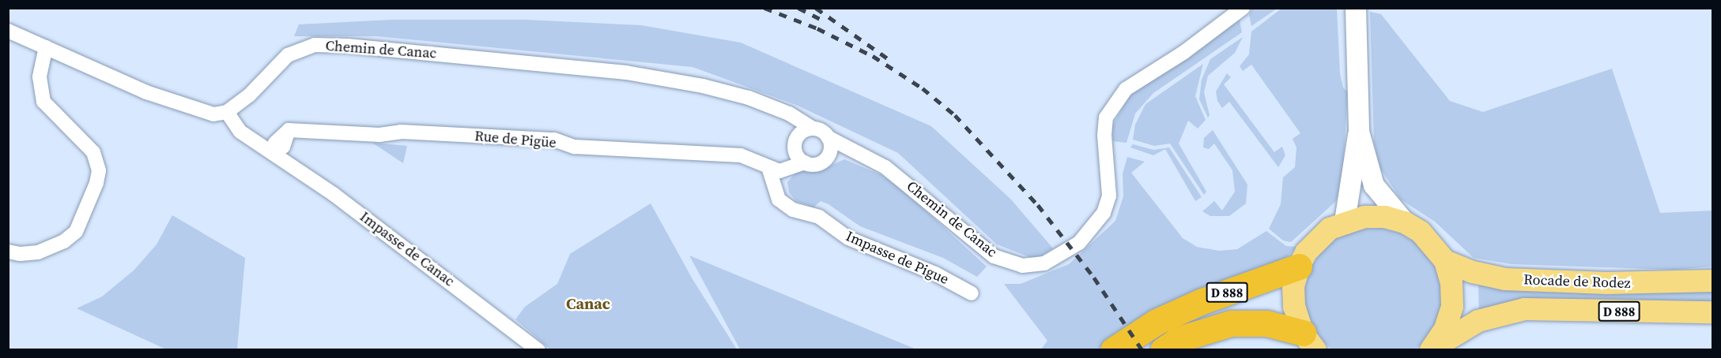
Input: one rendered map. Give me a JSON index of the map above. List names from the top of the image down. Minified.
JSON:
{"streets":{"highway":["D 888"],"main road":["Rocade de Rodez"],"street":["Chemin de Canac","Rue de Pigüe","Impasse de Canac","Impasse de Pigue"]},"crossings":[["Rue de Pigüe","Impasse de Canac"],["Rue de Pigüe","Impasse de Pigue"]],"districts":["Canac"]}
